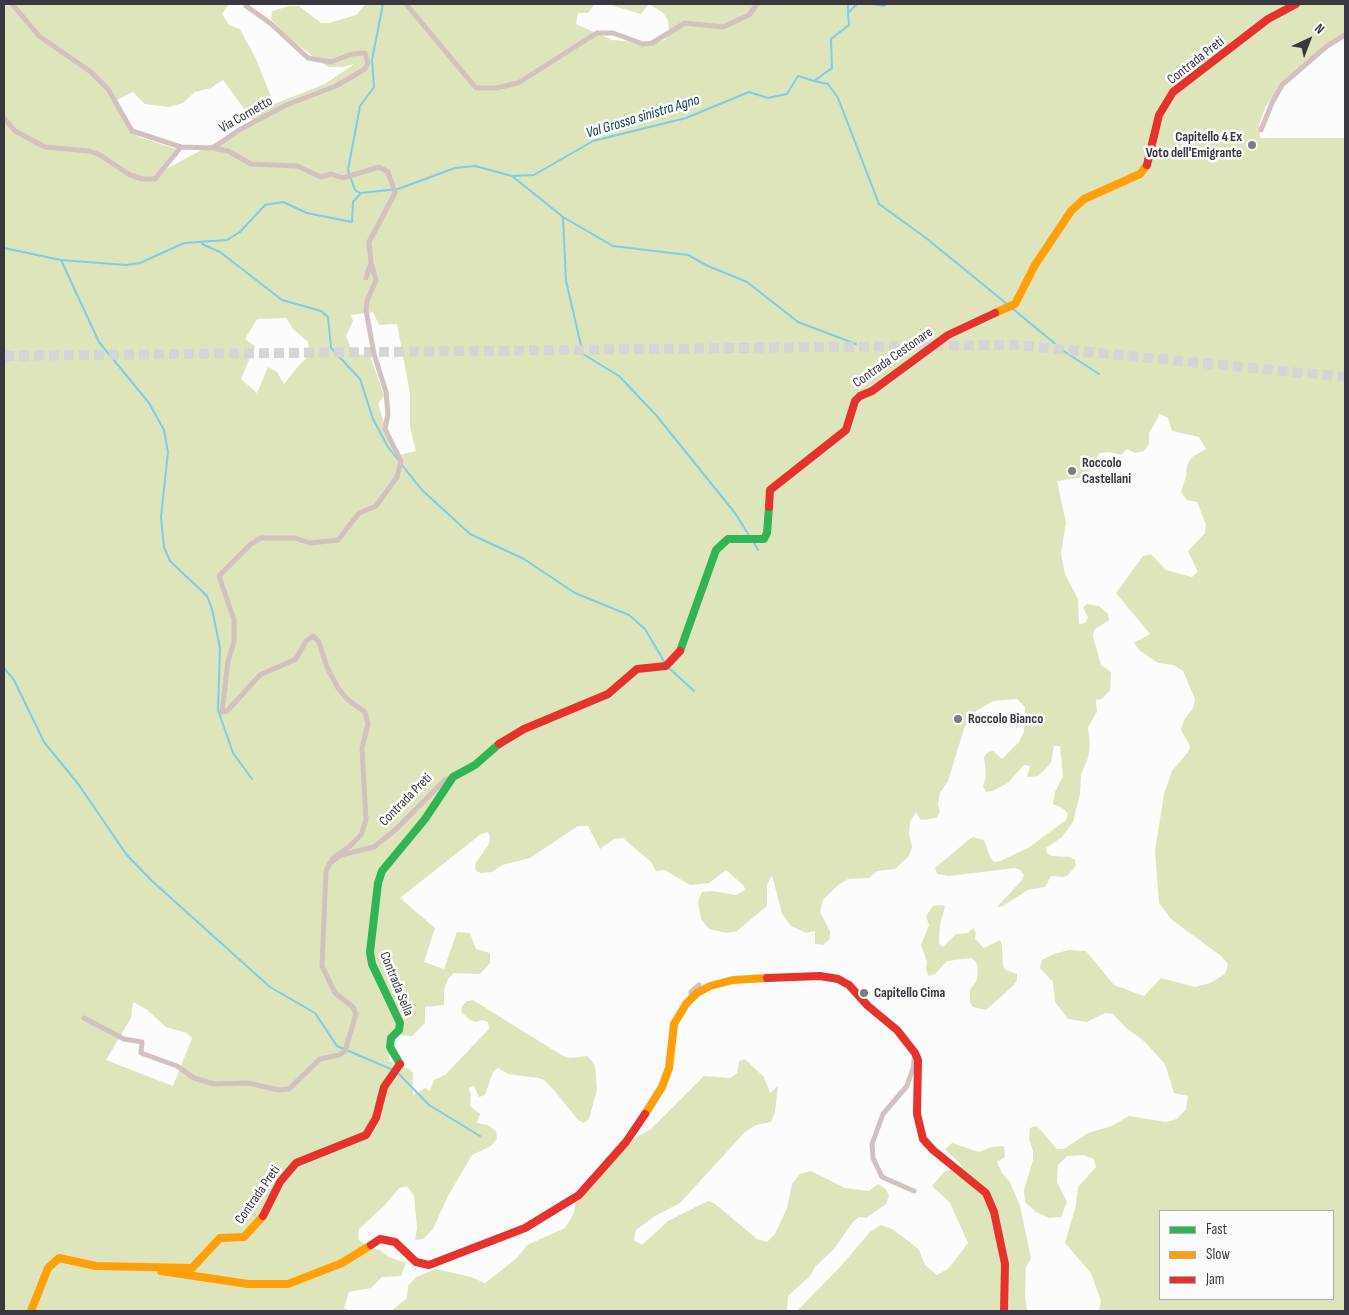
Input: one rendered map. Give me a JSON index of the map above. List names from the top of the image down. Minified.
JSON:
{"streets":{"street":["Contrada Preti","Via Cornetto","Contrada Cestonare","Contrada Sella"]},"crossings":[["Contrada Preti","Contrada Cestonare"],["Contrada Preti","Contrada Sella"]],"water":["Val Grossa sinistra Agno"],"places":["Capitello 4 Ex Voto dell'Emigrante","Roccolo Castellani","Roccolo Bianco","Capitello Cima"],"legend":["Fast","Slow","Jam"],"north":"top right"}
